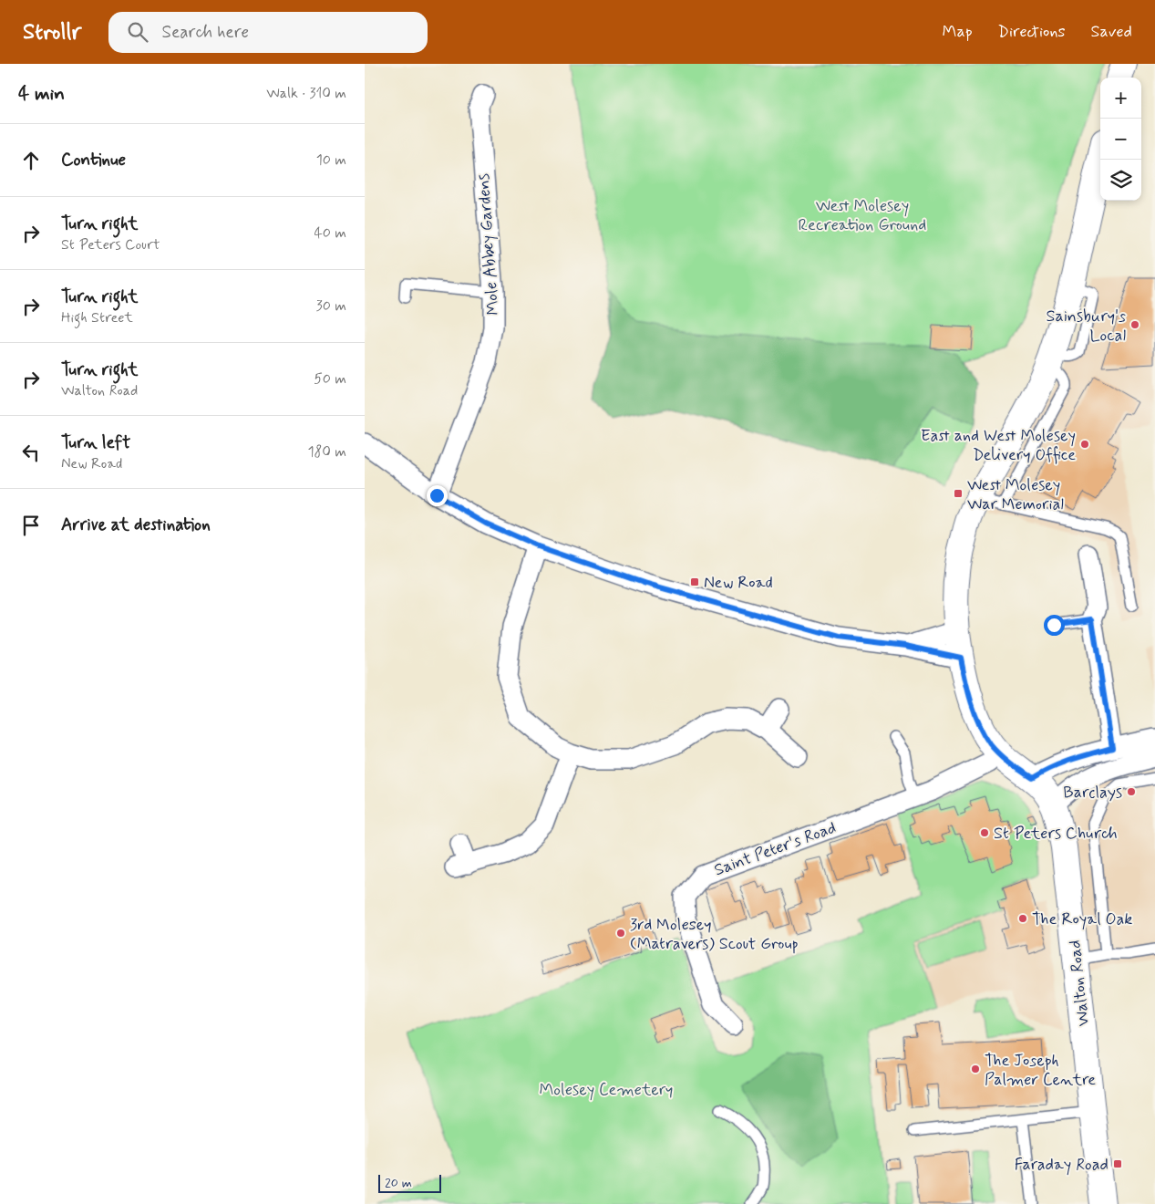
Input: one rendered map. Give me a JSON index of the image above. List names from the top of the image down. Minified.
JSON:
{"streets":{"main road":["Walton Road"],"street":["Mole Abbey Gardens","Saint Peter's Road"]},"crossings":[["Saint Peter's Road","Walton Road"]],"parks":["West Molesey Recreation Ground","Molesey Cemetery"],"places":{"other":["Sainsbury's Local","East and West Molesey Delivery Office","Barclays","St Peters Church","The Royal Oak","3rd Molesey (Matravers) Scout Group","The Joseph Palmer Centre"],"transit":["West Molesey War Memorial","New Road","Faraday Road"]},"scale_bar":"20 m","page":{"header":"Strollr","search":"Search here","nav":["Map","Directions","Saved"],"heading":["4 min","Walk · 310 m"],"map_buttons":["+","−"],"list":[["Continue","10 m"],["Turn right","St Peters Court","40 m"],["Turn right","High Street","30 m"],["Turn right","Walton Road","50 m"],["Turn left","New Road","180 m"],"Arrive at destination"],"scale":"20 m"}}
